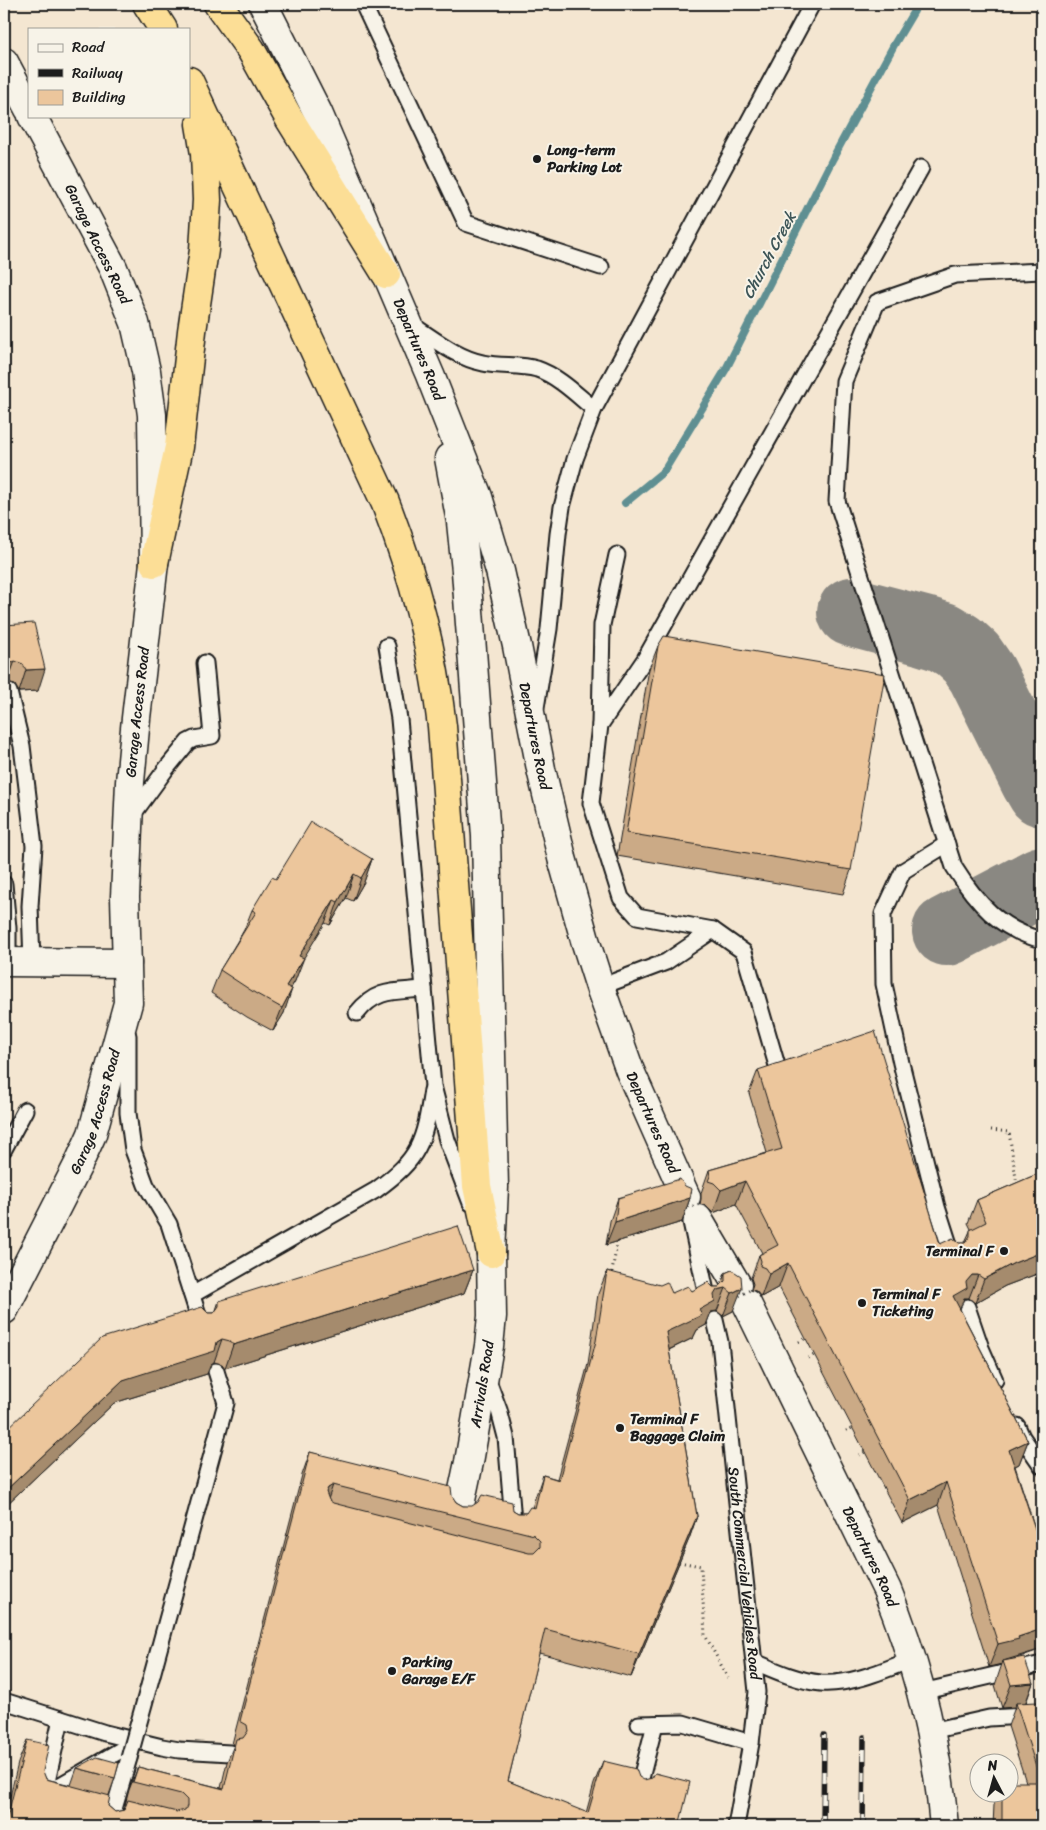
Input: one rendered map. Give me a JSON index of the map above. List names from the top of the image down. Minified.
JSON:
{"streets":{"street":["Garage Access Road","Departures Road","Arrivals Road"],"lane":["South Commercial Vehicles Road"]},"crossings":[["Departures Road","Arrivals Road"]],"water":["Church Creek"],"places":["Long-term Parking Lot","Terminal F","Terminal F Ticketing","Terminal F Baggage Claim","Parking Garage E/F"],"legend":["Road","Railway","Building"],"north":"top"}
